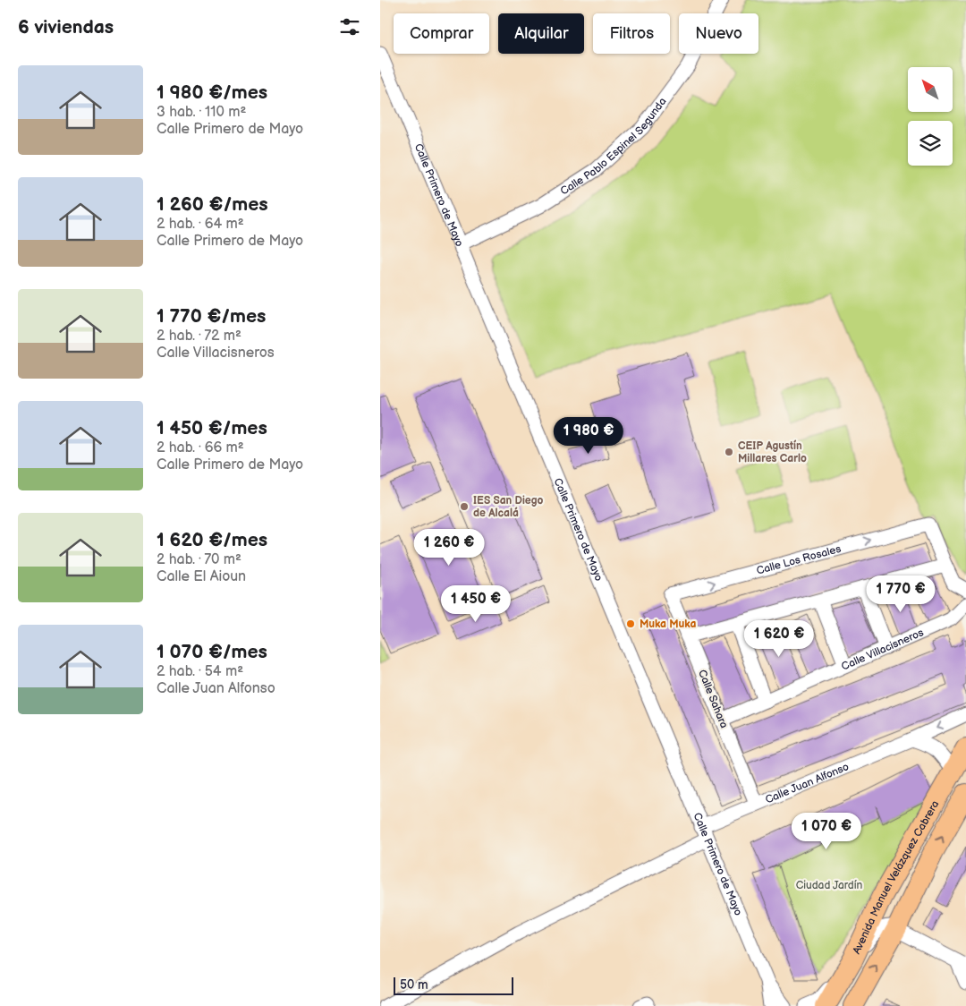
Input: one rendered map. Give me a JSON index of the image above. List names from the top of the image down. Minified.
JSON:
{"streets":{"main road":["Avenida Manuel Velázquez Cabrera"],"street":["Calle Pablo Espinel Segunda","Calle Primero de Mayo","Calle Los Rosales","Calle Villacisneros","Calle Sahara","Calle Juan Alfonso"]},"crossings":[["Calle Pablo Espinel Segunda","Calle Primero de Mayo"],["Calle Primero de Mayo","Calle Juan Alfonso"],["Calle Los Rosales","Calle Sahara"],["Calle Villacisneros","Calle Sahara"],["Calle Sahara","Calle Juan Alfonso"]],"parks":["Ciudad Jardín"],"places":["CEIP Agustín Millares Carlo","IES San Diego de Alcalá","Muka Muka"],"scale_bar":"50 m","north":"top left","page":{"heading":"6 viviendas","chip":["Comprar","Alquilar","Filtros","Nuevo"],"list":[{"name":"1 980 €/mes","note":"3 hab. · 110 m² · Calle Primero de Mayo"},{"name":"1 260 €/mes","note":"2 hab. · 64 m² · Calle Primero de Mayo"},{"name":"1 770 €/mes","note":"2 hab. · 72 m² · Calle Villacisneros"},{"name":"1 450 €/mes","note":"2 hab. · 66 m² · Calle Primero de Mayo"},{"name":"1 620 €/mes","note":"2 hab. · 70 m² · Calle El Aioun"},{"name":"1 070 €/mes","note":"2 hab. · 54 m² · Calle Juan Alfonso"}],"price":["1 980 €","1 260 €","1 770 €","1 450 €","1 620 €","1 070 €"],"scale":"50 m"}}
